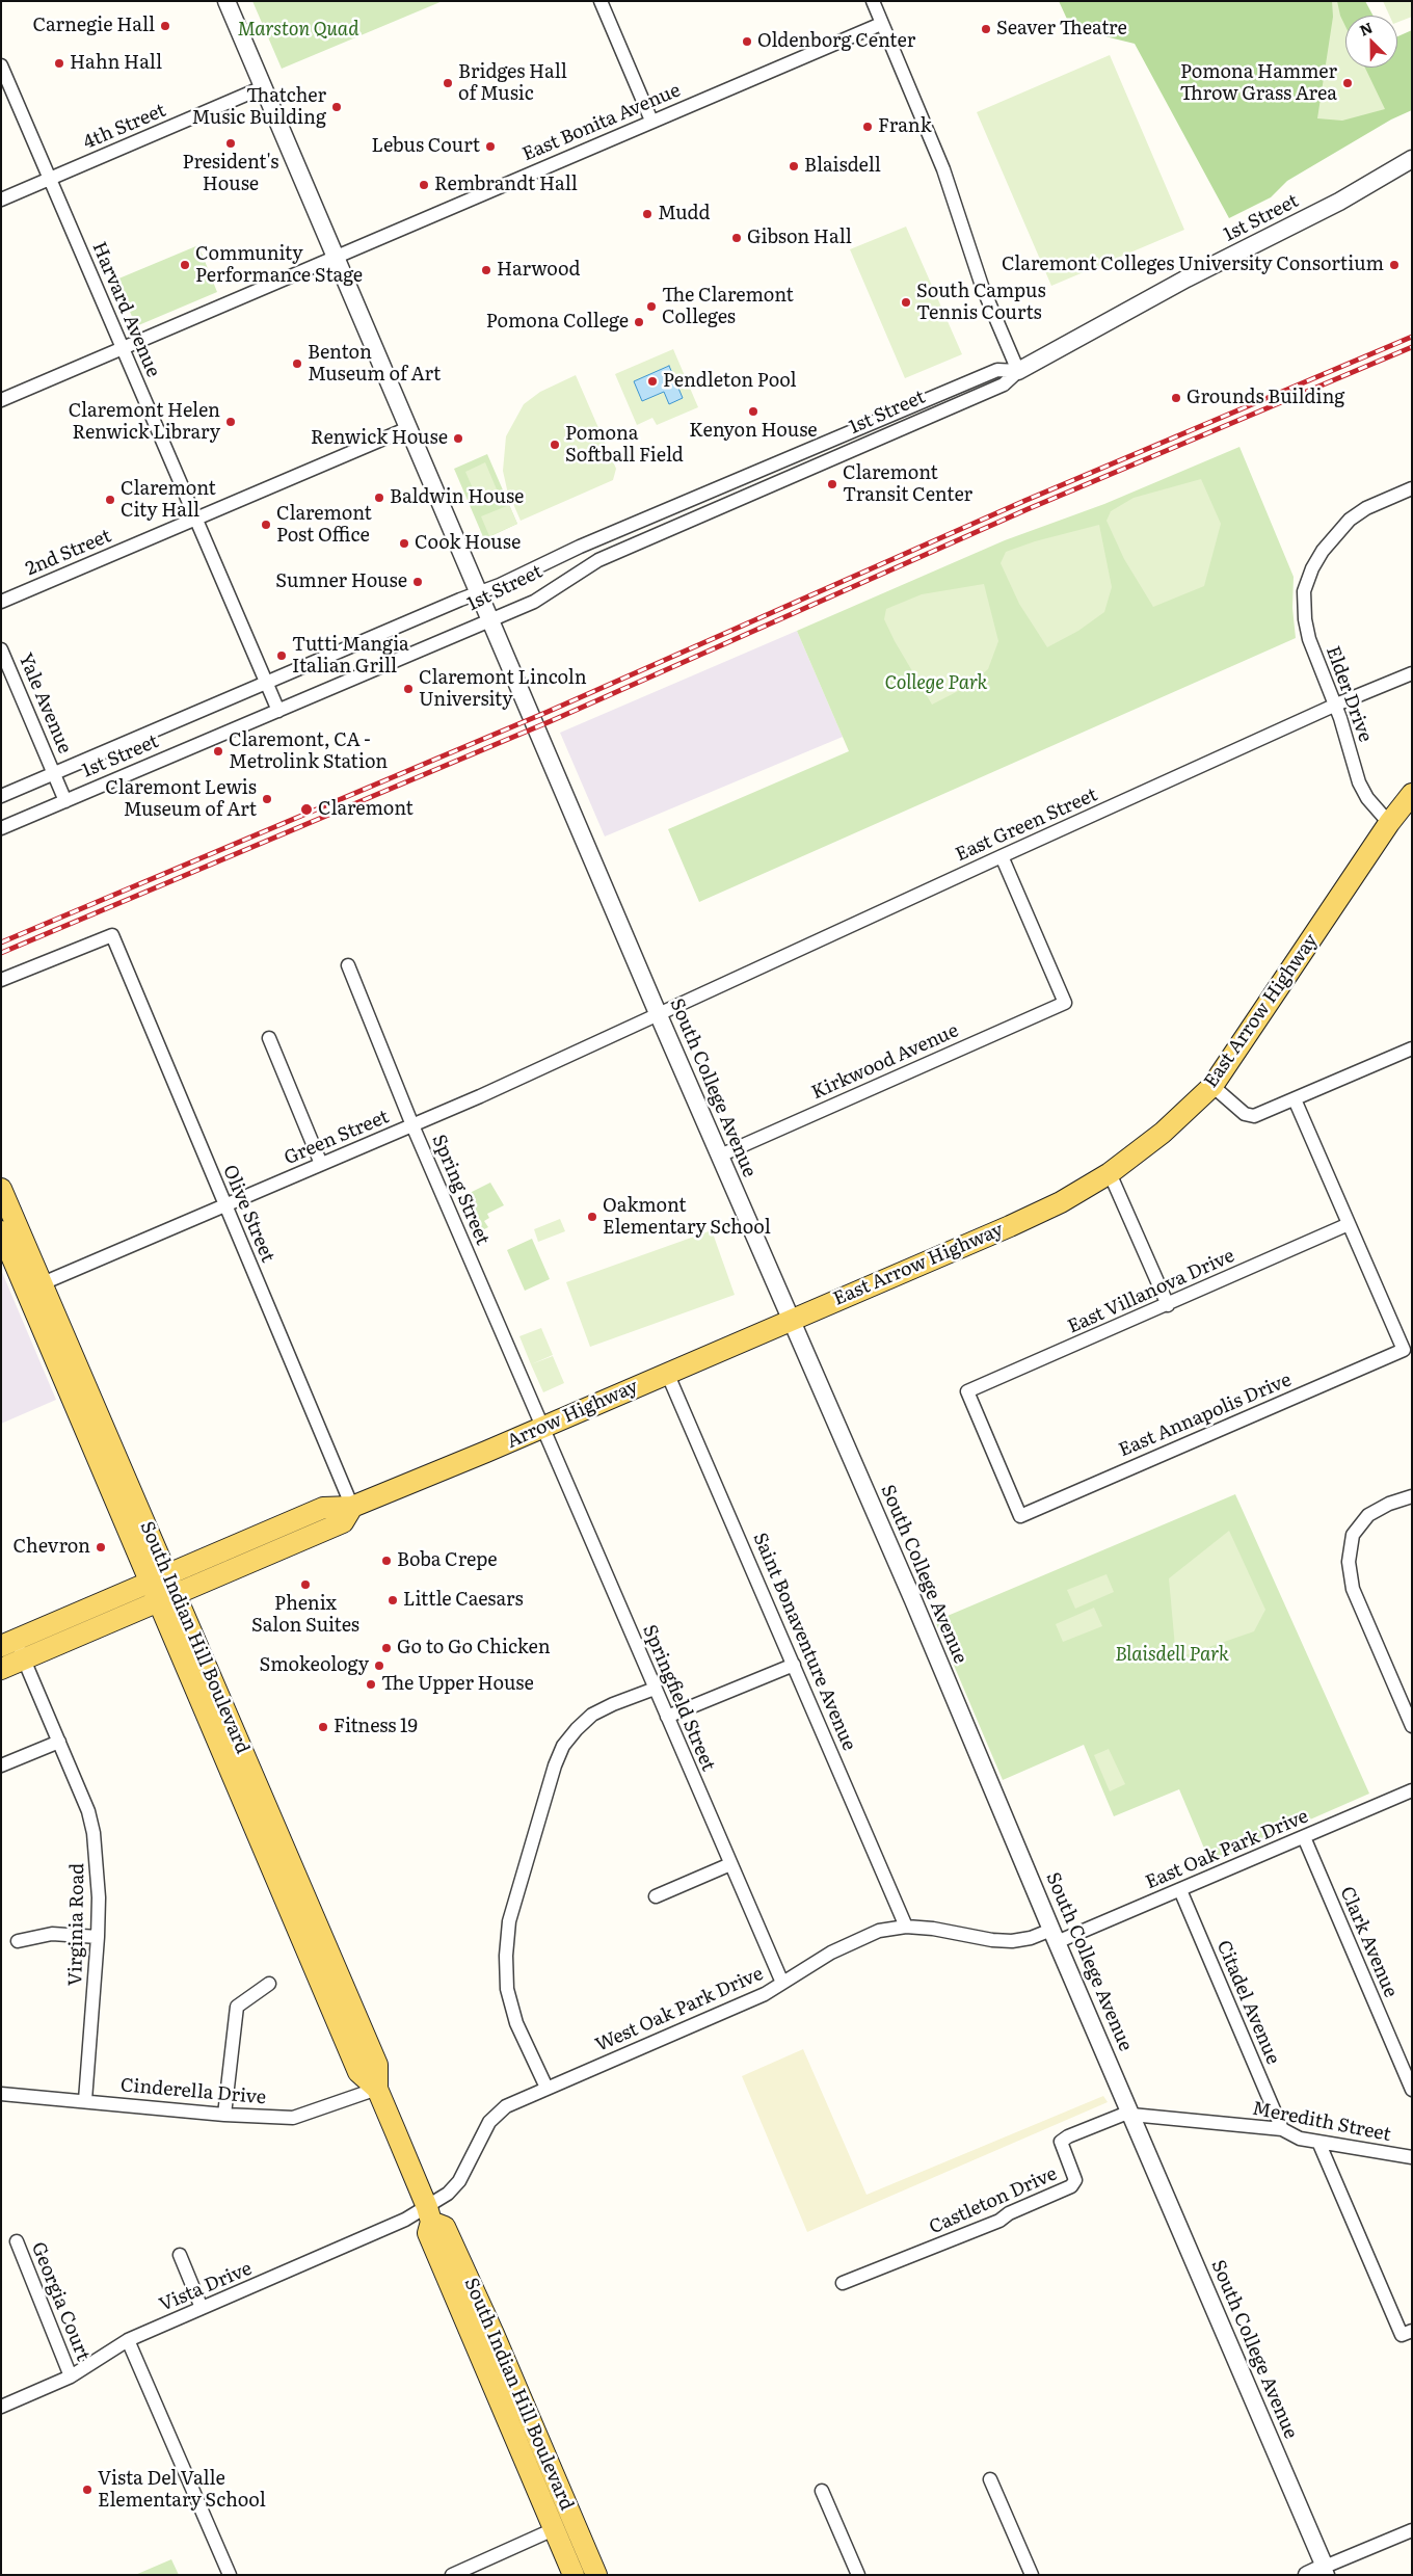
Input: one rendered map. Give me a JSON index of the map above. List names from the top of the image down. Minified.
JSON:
{"streets":{"main road":["East Arrow Highway","Arrow Highway","South Indian Hill Boulevard"],"street":["East Bonita Avenue","4th Street","1st Street","Harvard Avenue","2nd Street","Elder Drive","Yale Avenue","East Green Street","Kirkwood Avenue","South College Avenue","Green Street","Spring Street","Olive Street","East Villanova Drive","East Annapolis Drive","Saint Bonaventure Avenue","Springfield Street","East Oak Park Drive","Virginia Road","Clark Avenue","Citadel Avenue","West Oak Park Drive","Cinderella Drive","Meredith Street","Castleton Drive","Vista Drive","Georgia Court"]},"crossings":[["East Bonita Avenue","Harvard Avenue"],["East Bonita Avenue","South College Avenue"],["4th Street","Harvard Avenue"],["4th Street","South College Avenue"],["1st Street","Harvard Avenue"],["1st Street","Yale Avenue"],["1st Street","South College Avenue"],["Harvard Avenue","2nd Street"],["2nd Street","South College Avenue"],["Elder Drive","East Green Street"],["Elder Drive","East Arrow Highway"],["East Green Street","Kirkwood Avenue"],["East Green Street","South College Avenue"],["East Green Street","Green Street"],["East Arrow Highway","South College Avenue"],["East Arrow Highway","Arrow Highway"],["Kirkwood Avenue","South College Avenue"],["South College Avenue","Green Street"],["South College Avenue","Arrow Highway"],["South College Avenue","East Oak Park Drive"],["South College Avenue","West Oak Park Drive"],["South College Avenue","Meredith Street"],["South College Avenue","Castleton Drive"],["Green Street","Spring Street"],["Green Street","Olive Street"],["Green Street","South Indian Hill Boulevard"],["Spring Street","Arrow Highway"],["Spring Street","Springfield Street"],["Olive Street","Arrow Highway"],["East Villanova Drive","East Annapolis Drive"],["Arrow Highway","South Indian Hill Boulevard"],["Arrow Highway","Saint Bonaventure Avenue"],["Arrow Highway","Springfield Street"],["Arrow Highway","Virginia Road"],["South Indian Hill Boulevard","West Oak Park Drive"],["South Indian Hill Boulevard","Cinderella Drive"],["South Indian Hill Boulevard","Vista Drive"],["Saint Bonaventure Avenue","West Oak Park Drive"],["Springfield Street","West Oak Park Drive"],["East Oak Park Drive","Clark Avenue"],["East Oak Park Drive","Citadel Avenue"],["East Oak Park Drive","West Oak Park Drive"],["Virginia Road","Cinderella Drive"],["Citadel Avenue","Meredith Street"],["West Oak Park Drive","Vista Drive"],["Meredith Street","Castleton Drive"],["Vista Drive","Georgia Court"]],"parks":["Marston Quad","College Park","Blaisdell Park"],"places":["Carnegie Hall","Seaver Theatre","Oldenborg Center","Hahn Hall","Bridges Hall of Music","Pomona Hammer Throw Grass Area","Thatcher Music Building","Frank","President's House","Lebus Court","Blaisdell","Rembrandt Hall","Mudd","Gibson Hall","Community Performance Stage","Claremont Colleges University Consortium","Harwood","South Campus Tennis Courts","The Claremont Colleges","Pomona College","Benton Museum of Art","Pendleton Pool","Grounds Building","Kenyon House","Claremont Helen Renwick Library","Renwick House","Pomona Softball Field","Claremont Transit Center","Baldwin House","Claremont City Hall","Claremont Post Office","Cook House","Sumner House","Tutti Mangia Italian Grill","Claremont Lincoln University","Claremont, CA - Metrolink Station","Claremont Lewis Museum of Art","Claremont","Oakmont Elementary School","Chevron","Boba Crepe","Phenix Salon Suites","Little Caesars","Go to Go Chicken","Smokeology","The Upper House","Fitness 19","Vista Del Valle Elementary School"],"north":"top left"}
